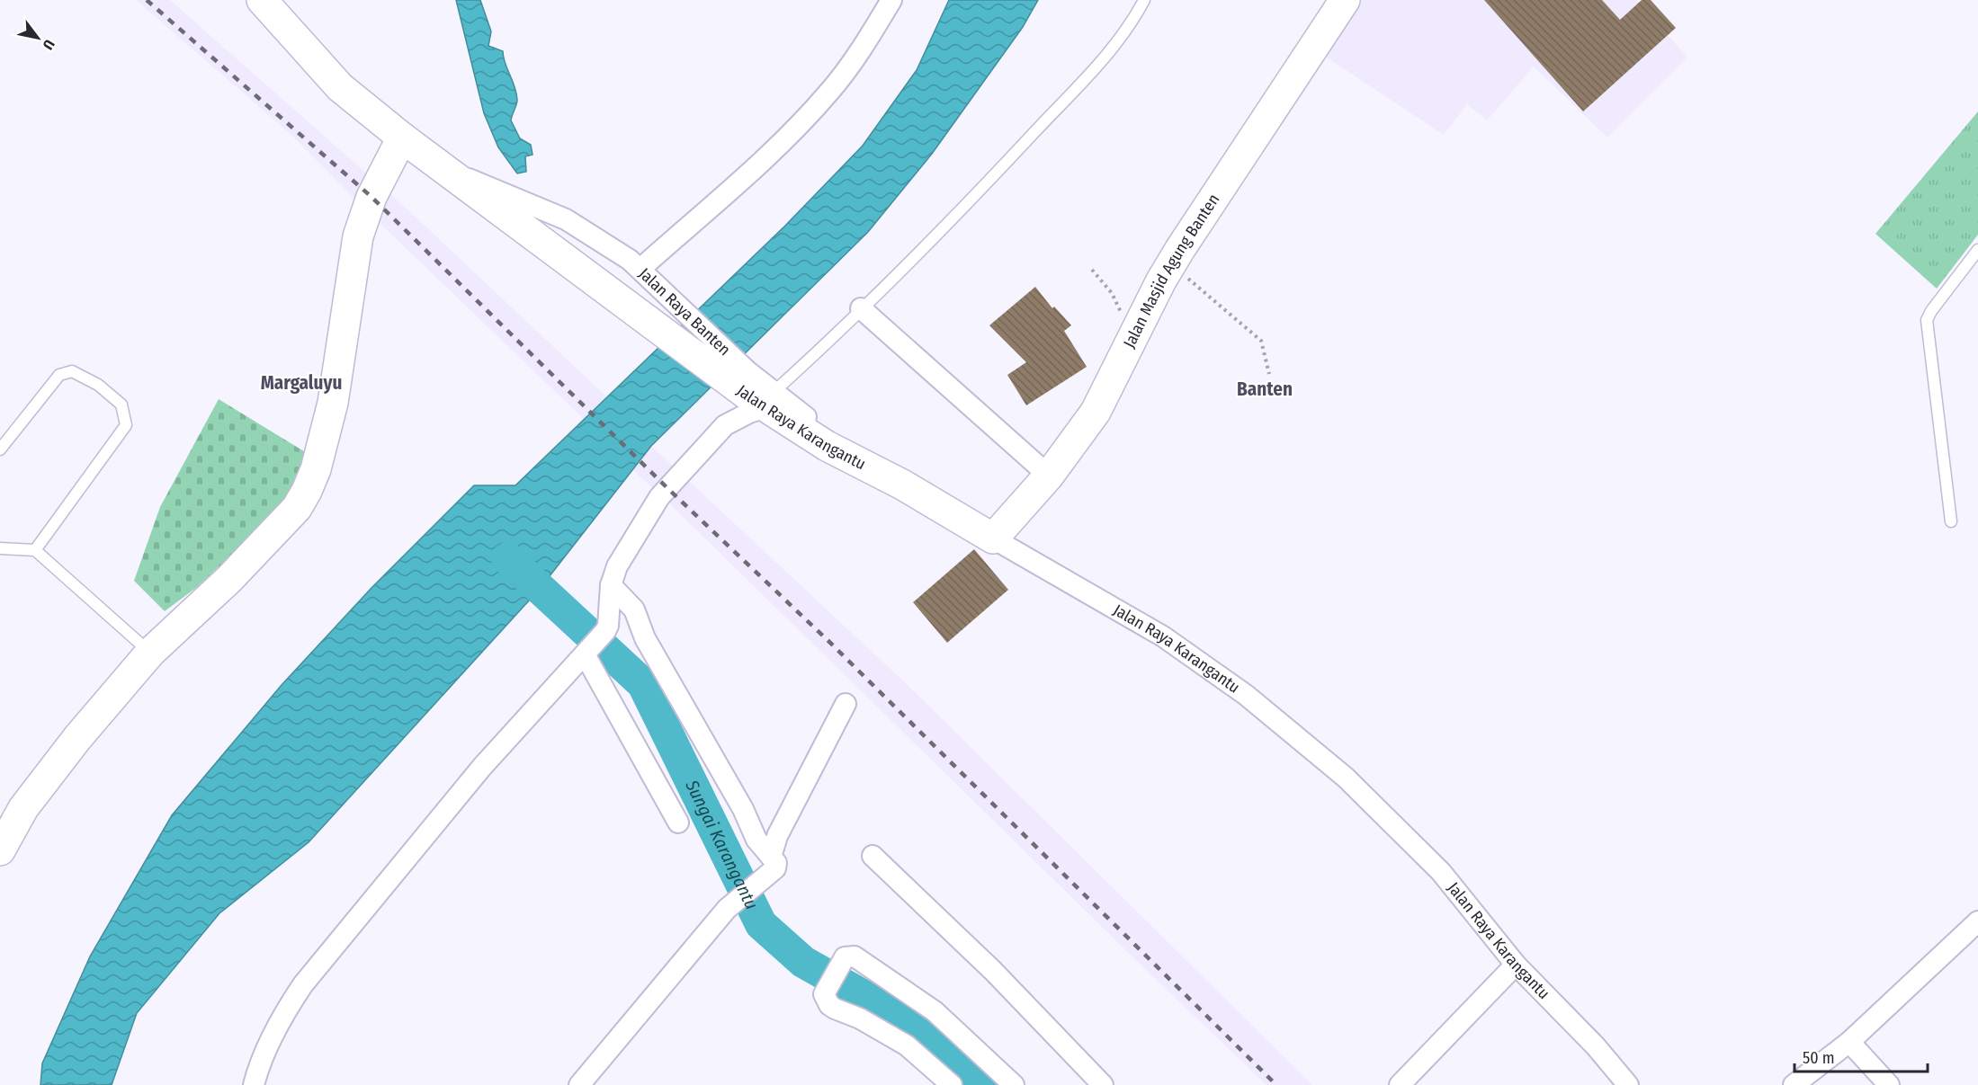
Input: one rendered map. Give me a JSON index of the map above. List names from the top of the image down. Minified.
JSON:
{"streets":{"main road":["Jalan Masjid Agung Banten","Jalan Raya Banten","Jalan Raya Karangantu"]},"crossings":[["Jalan Masjid Agung Banten","Jalan Raya Karangantu"],["Jalan Raya Banten","Jalan Raya Karangantu"]],"districts":["Margaluyu","Banten"],"water":["Sungai Karangantu"],"scale_bar":"50 m","north":"bottom right"}
